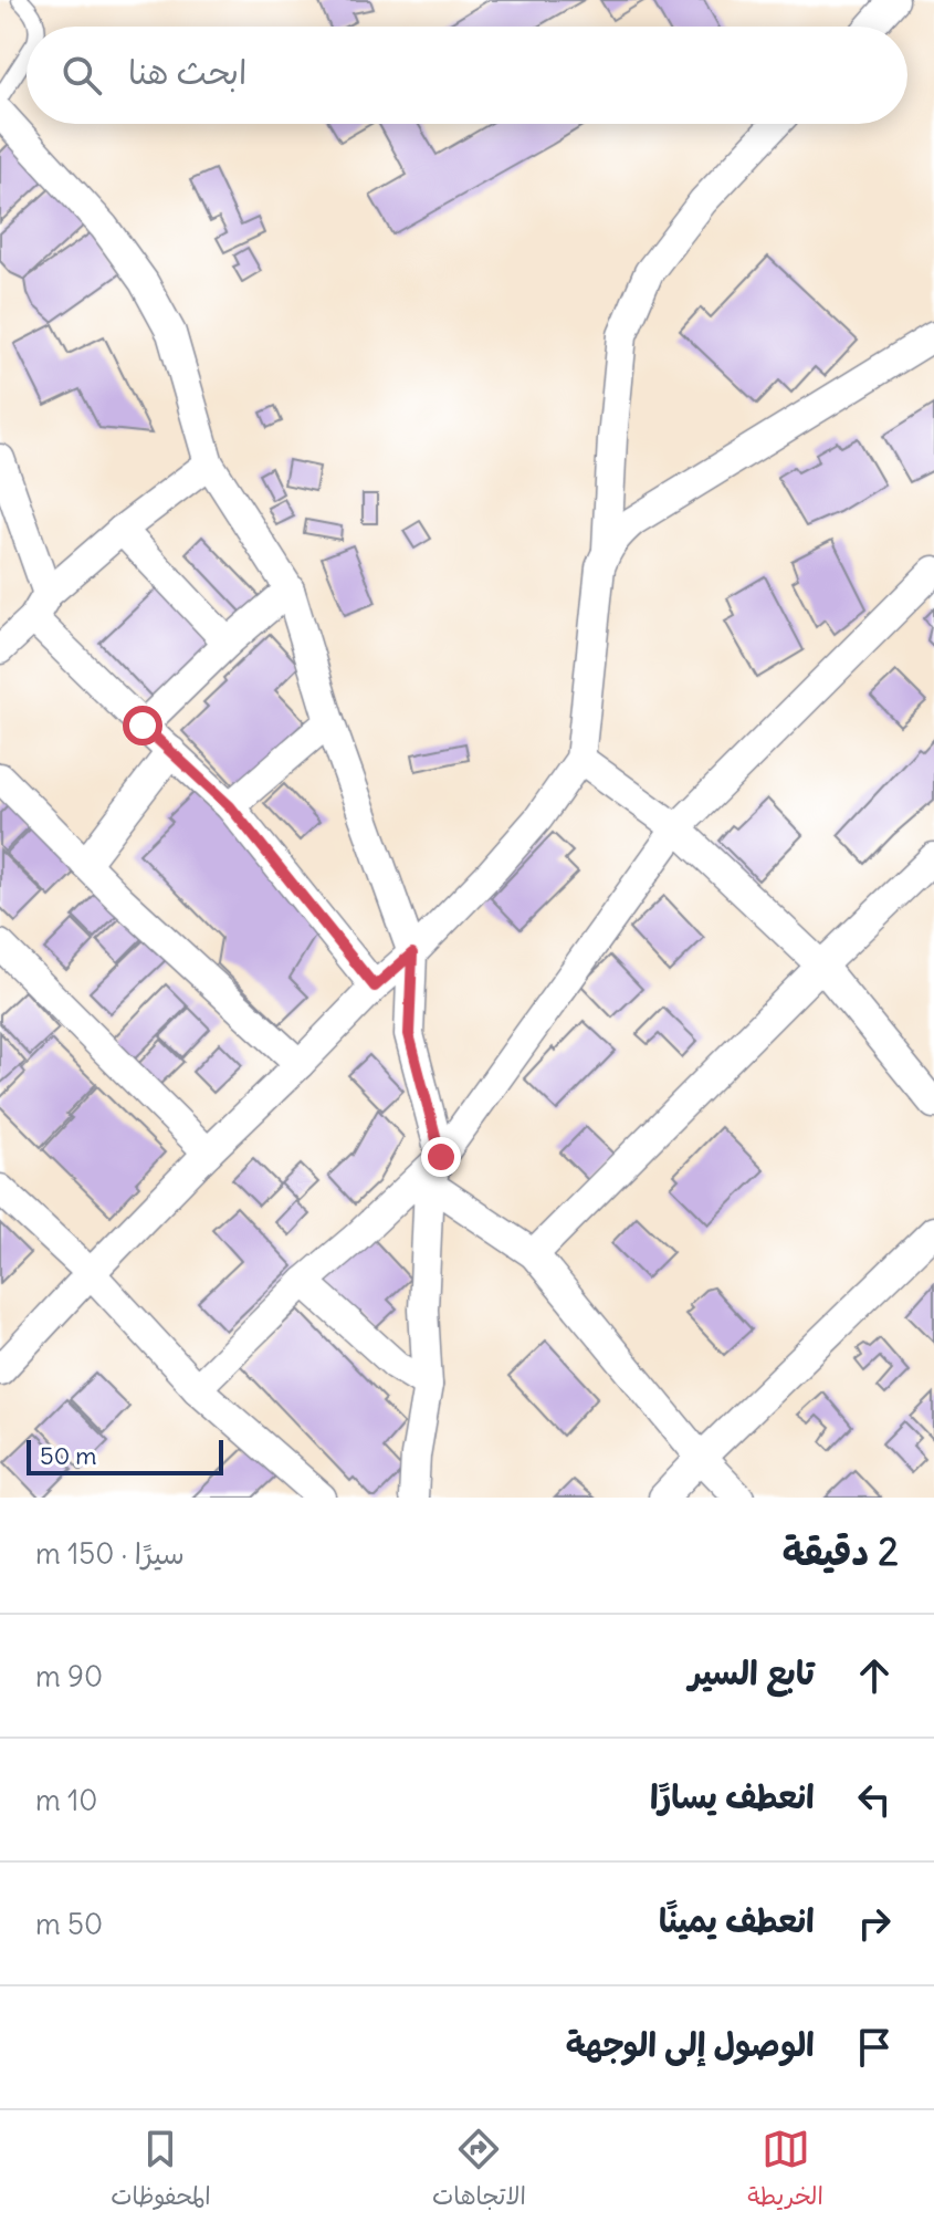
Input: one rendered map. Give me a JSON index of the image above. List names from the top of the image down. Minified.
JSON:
{"scale_bar":"50 m","page":{"search":"ابحث هنا","scale":"50 m","heading":["2 دقيقة","سيرًا · 150 m"],"list":[["تابع السير","90 m"],["انعطف يسارًا","10 m"],["انعطف يمينًا","50 m"],"الوصول إلى الوجهة"],"nav":["الخريطة","الاتجاهات","المحفوظات"]}}
